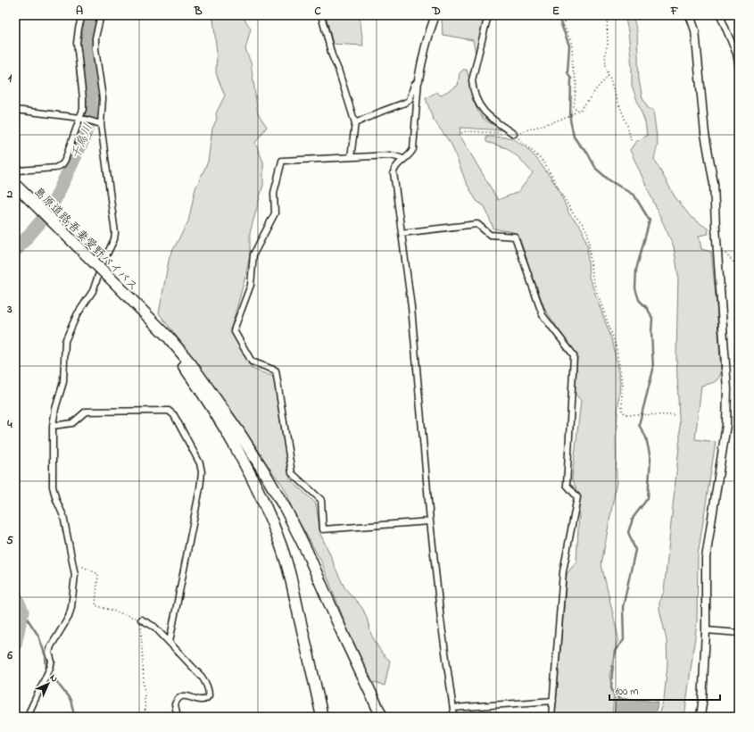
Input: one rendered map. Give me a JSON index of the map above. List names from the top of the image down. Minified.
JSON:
{"streets":{"highway":["島原道路;吾妻愛野バイパス"]},"water":["千鳥川"],"scale_bar":"100 m","north":"top right","grid":{"columns":["A","B","C","D","E","F"],"rows":["1","2","3","4","5","6"]}}
